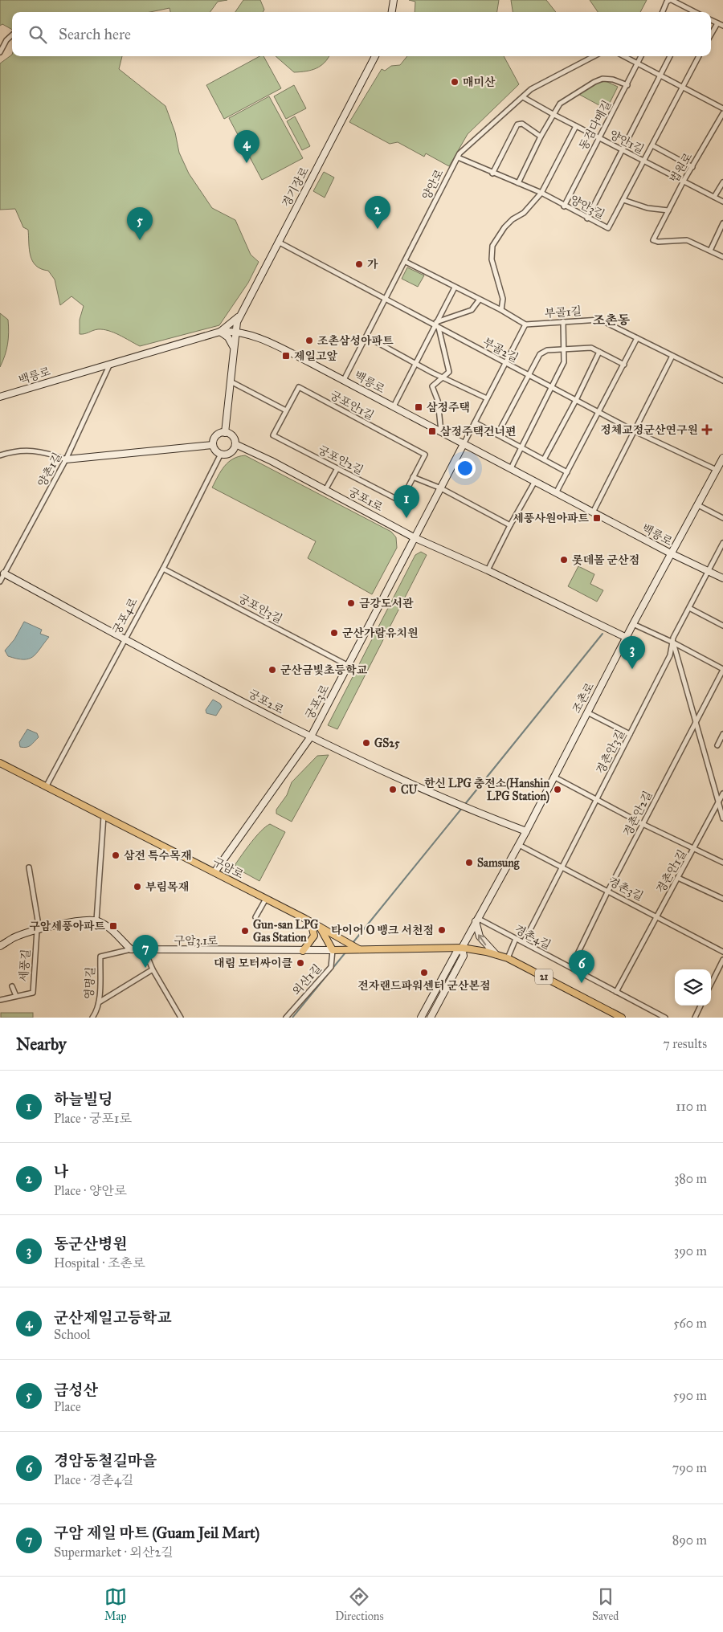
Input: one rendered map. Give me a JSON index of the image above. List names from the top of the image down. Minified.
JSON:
{"streets":{"main road":["구암로","21"],"street":["동검다메길","양안1길","법원로","양안로","경기장로","양안3길","부골1길","부골2길","백릉로","궁포안1길","궁포안2길","양촌1길","궁포1로","궁포안3길","궁포4로","조촌로","궁포2로","궁포3로","경촌안3길","경촌안2길","경촌안1길","경촌3길","경촌4길","구암3.1로","세풍길","외산1길","영명길"]},"crossings":[["동검다메길","양안1길"],["동검다메길","양안3길"],["양안1길","법원로"],["양안1길","양안로"],["양안1길","양안3길"],["양안로","양안3길"],["양안로","부골2길"],["양안로","백릉로"],["경기장로","부골2길"],["경기장로","백릉로"],["부골2길","조촌로"],["백릉로","양촌1길"],["백릉로","조촌로"],["백릉로","궁포3로"],["궁포안1길","궁포안2길"],["양촌1길","궁포2로"],["궁포1로","궁포4로"],["궁포1로","조촌로"],["궁포1로","궁포3로"],["궁포안3길","궁포4로"],["궁포안3길","궁포3로"],["궁포4로","궁포2로"],["궁포4로","구암로"],["조촌로","궁포2로"],["조촌로","경촌3길"],["조촌로","경촌4길"],["조촌로","21"],["궁포2로","궁포3로"],["궁포3로","구암로"],["경촌안3길","경촌3길"],["경촌안3길","경촌4길"],["경촌안2길","경촌3길"],["경촌안2길","경촌4길"],["구암로","21"],["경촌안1길","경촌3길"],["경촌안1길","경촌4길"],["구암3.1로","21"],["구암3.1로","외산1길"],["구암3.1로","영명길"],["21","외산1길"]],"districts":["조촌동"],"places":{"other":["매미산","가","조촌삼성아파트","롯데몰 군산점","금강도서관","군산가람유치원","군산금빛초등학교","GS25","CU","한신 LPG 충전소(Hanshin LPG Station)","삼전 특수목재","Samsung","부림목재","타이어 O 뱅크 서천점","Gun-san LPG Gas Station","대림 모터싸이클","전자랜드파워센터 군산본점"],"transit":["제일고앞","삼정주택","삼정주택건너편","세풍사원아파트","구암세풍아파트"],"health":["정체교정군산연구원"]},"page":{"search":"Search here","pins":["4","2","5","1","3","7","6"],"heading":["Nearby","7 results"],"list":[{"mark":"1","name":"하늘빌딩","note":"Place · 궁포1로","value":"110 m"},{"mark":"2","name":"나","note":"Place · 양안로","value":"380 m"},{"mark":"3","name":"동군산병원","note":"Hospital · 조촌로","value":"390 m"},{"mark":"4","name":"군산제일고등학교","note":"School","value":"560 m"},{"mark":"5","name":"금성산","note":"Place","value":"590 m"},{"mark":"6","name":"경암동철길마을","note":"Place · 경촌4길","value":"790 m"},{"mark":"7","name":"구암 제일 마트 (Guam Jeil Mart)","note":"Supermarket · 외산2길","value":"890 m"}],"nav":["Map","Directions","Saved"]}}
